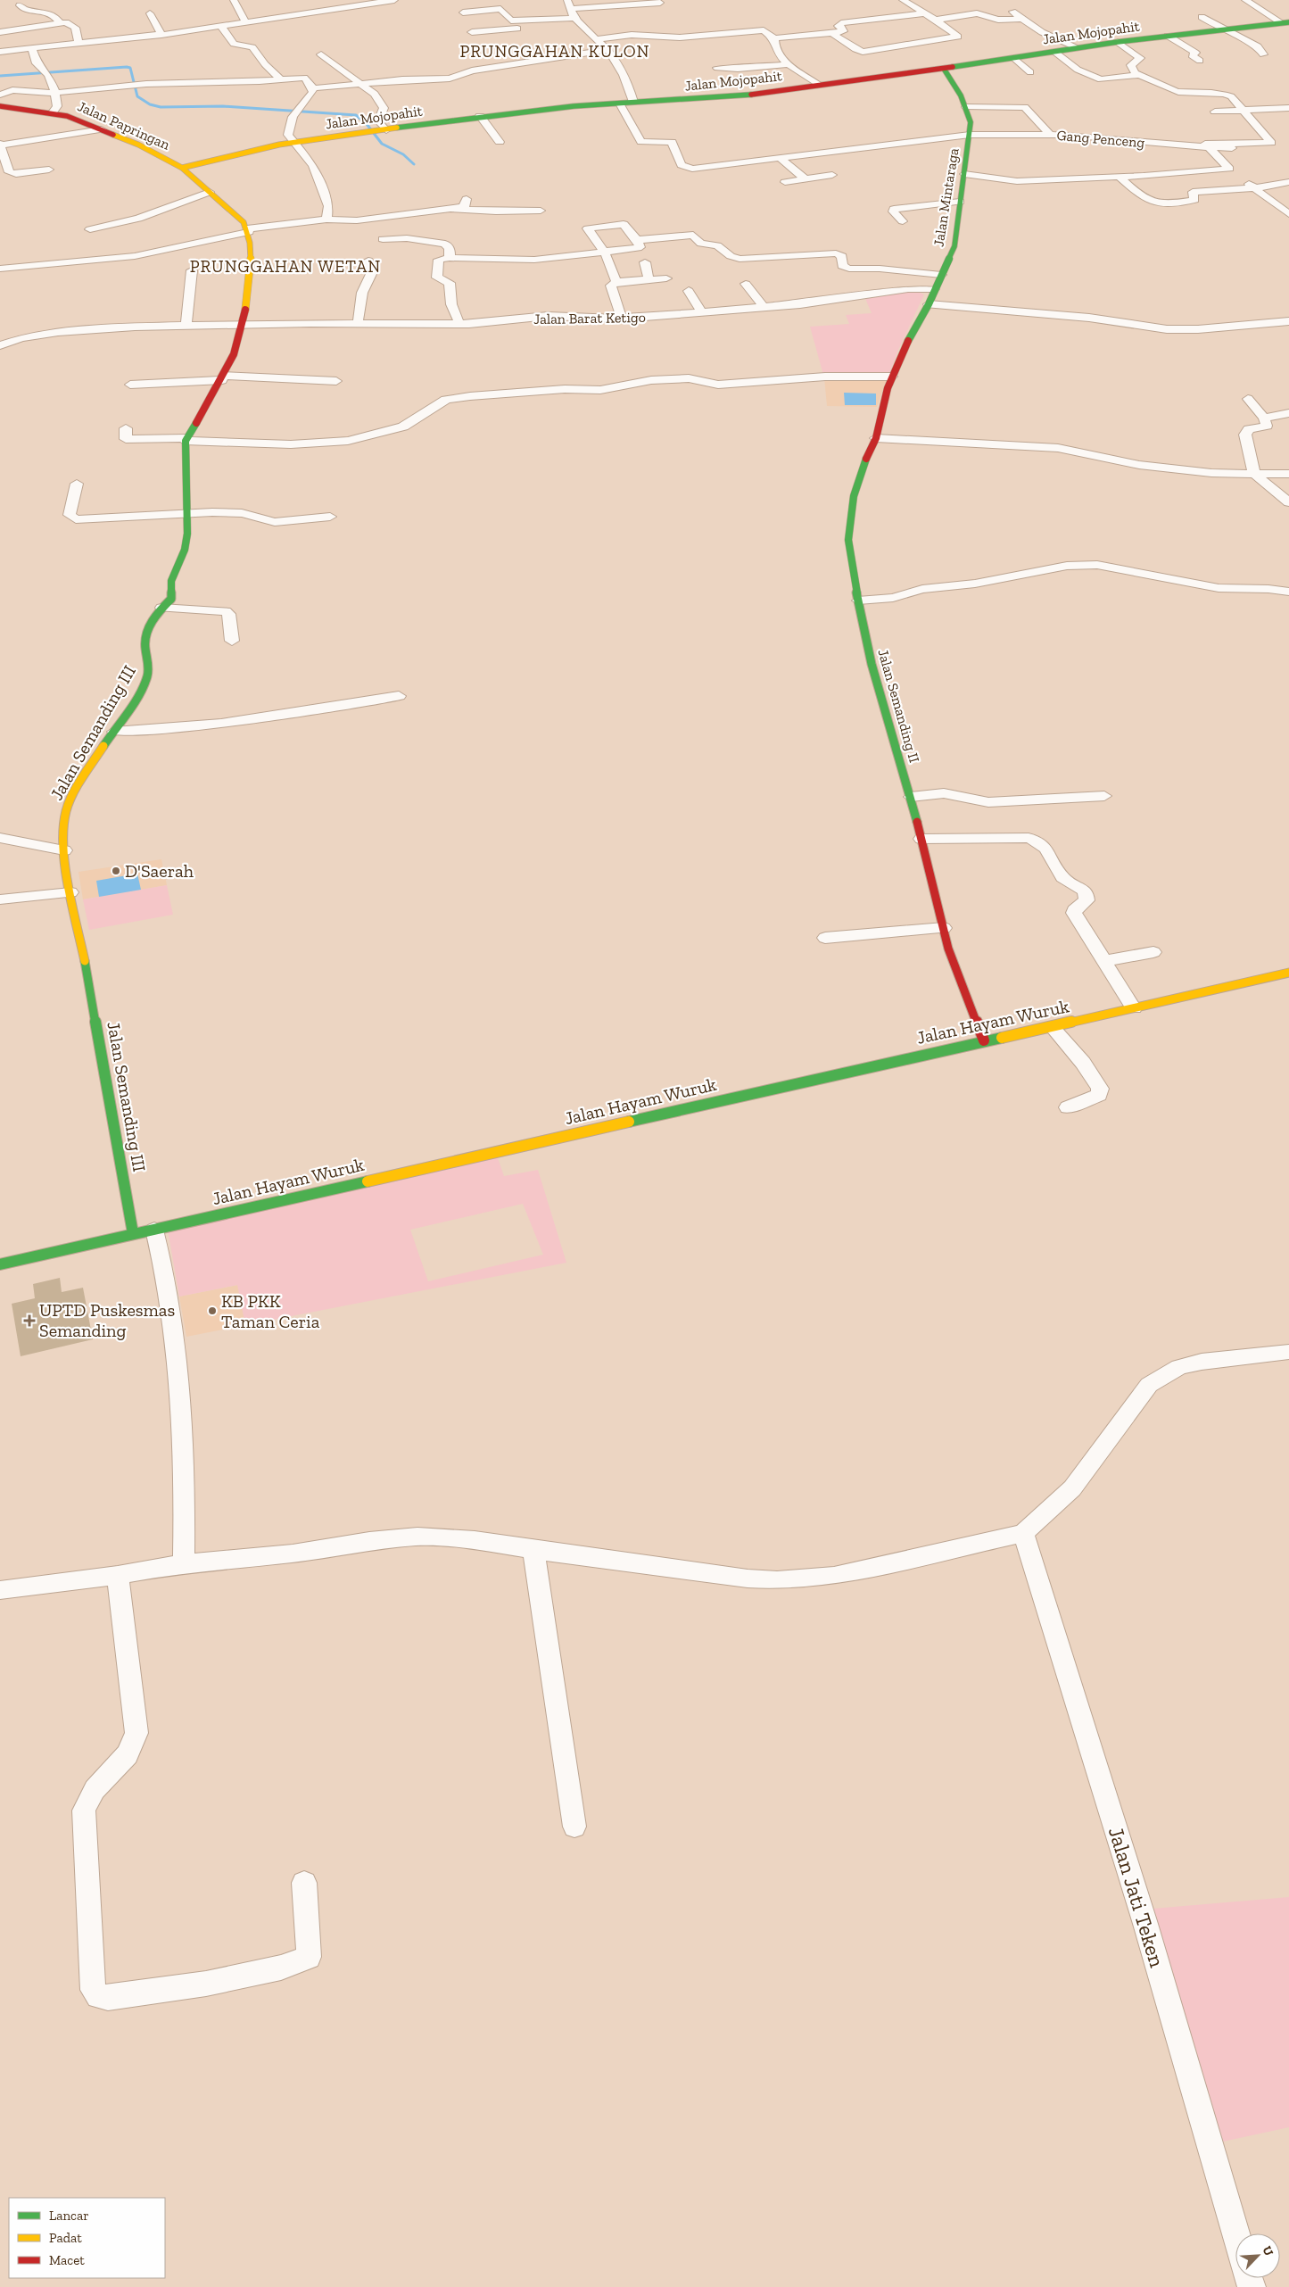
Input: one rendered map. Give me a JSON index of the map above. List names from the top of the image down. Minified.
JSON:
{"streets":{"street":["Jalan Mojopahit","Jalan Papringan","Gang Penceng","Jalan Mintaraga","Jalan Barat Ketigo","Jalan Semanding II","Jalan Semanding III","Jalan Hayam Wuruk","Jalan Jati Teken"]},"crossings":[["Jalan Mojopahit","Jalan Papringan"],["Jalan Mojopahit","Gang Penceng"],["Jalan Mojopahit","Jalan Mintaraga"],["Gang Penceng","Jalan Mintaraga"],["Jalan Mintaraga","Jalan Barat Ketigo"],["Jalan Mintaraga","Jalan Semanding II"],["Jalan Semanding II","Jalan Hayam Wuruk"],["Jalan Semanding III","Jalan Hayam Wuruk"]],"districts":["PRUNGGAHAN KULON","PRUNGGAHAN WETAN"],"places":{"other":["D'Saerah","KB PKK Taman Ceria"],"health":["UPTD Puskesmas Semanding"]},"legend":["Lancar","Padat","Macet"],"north":"top right"}
